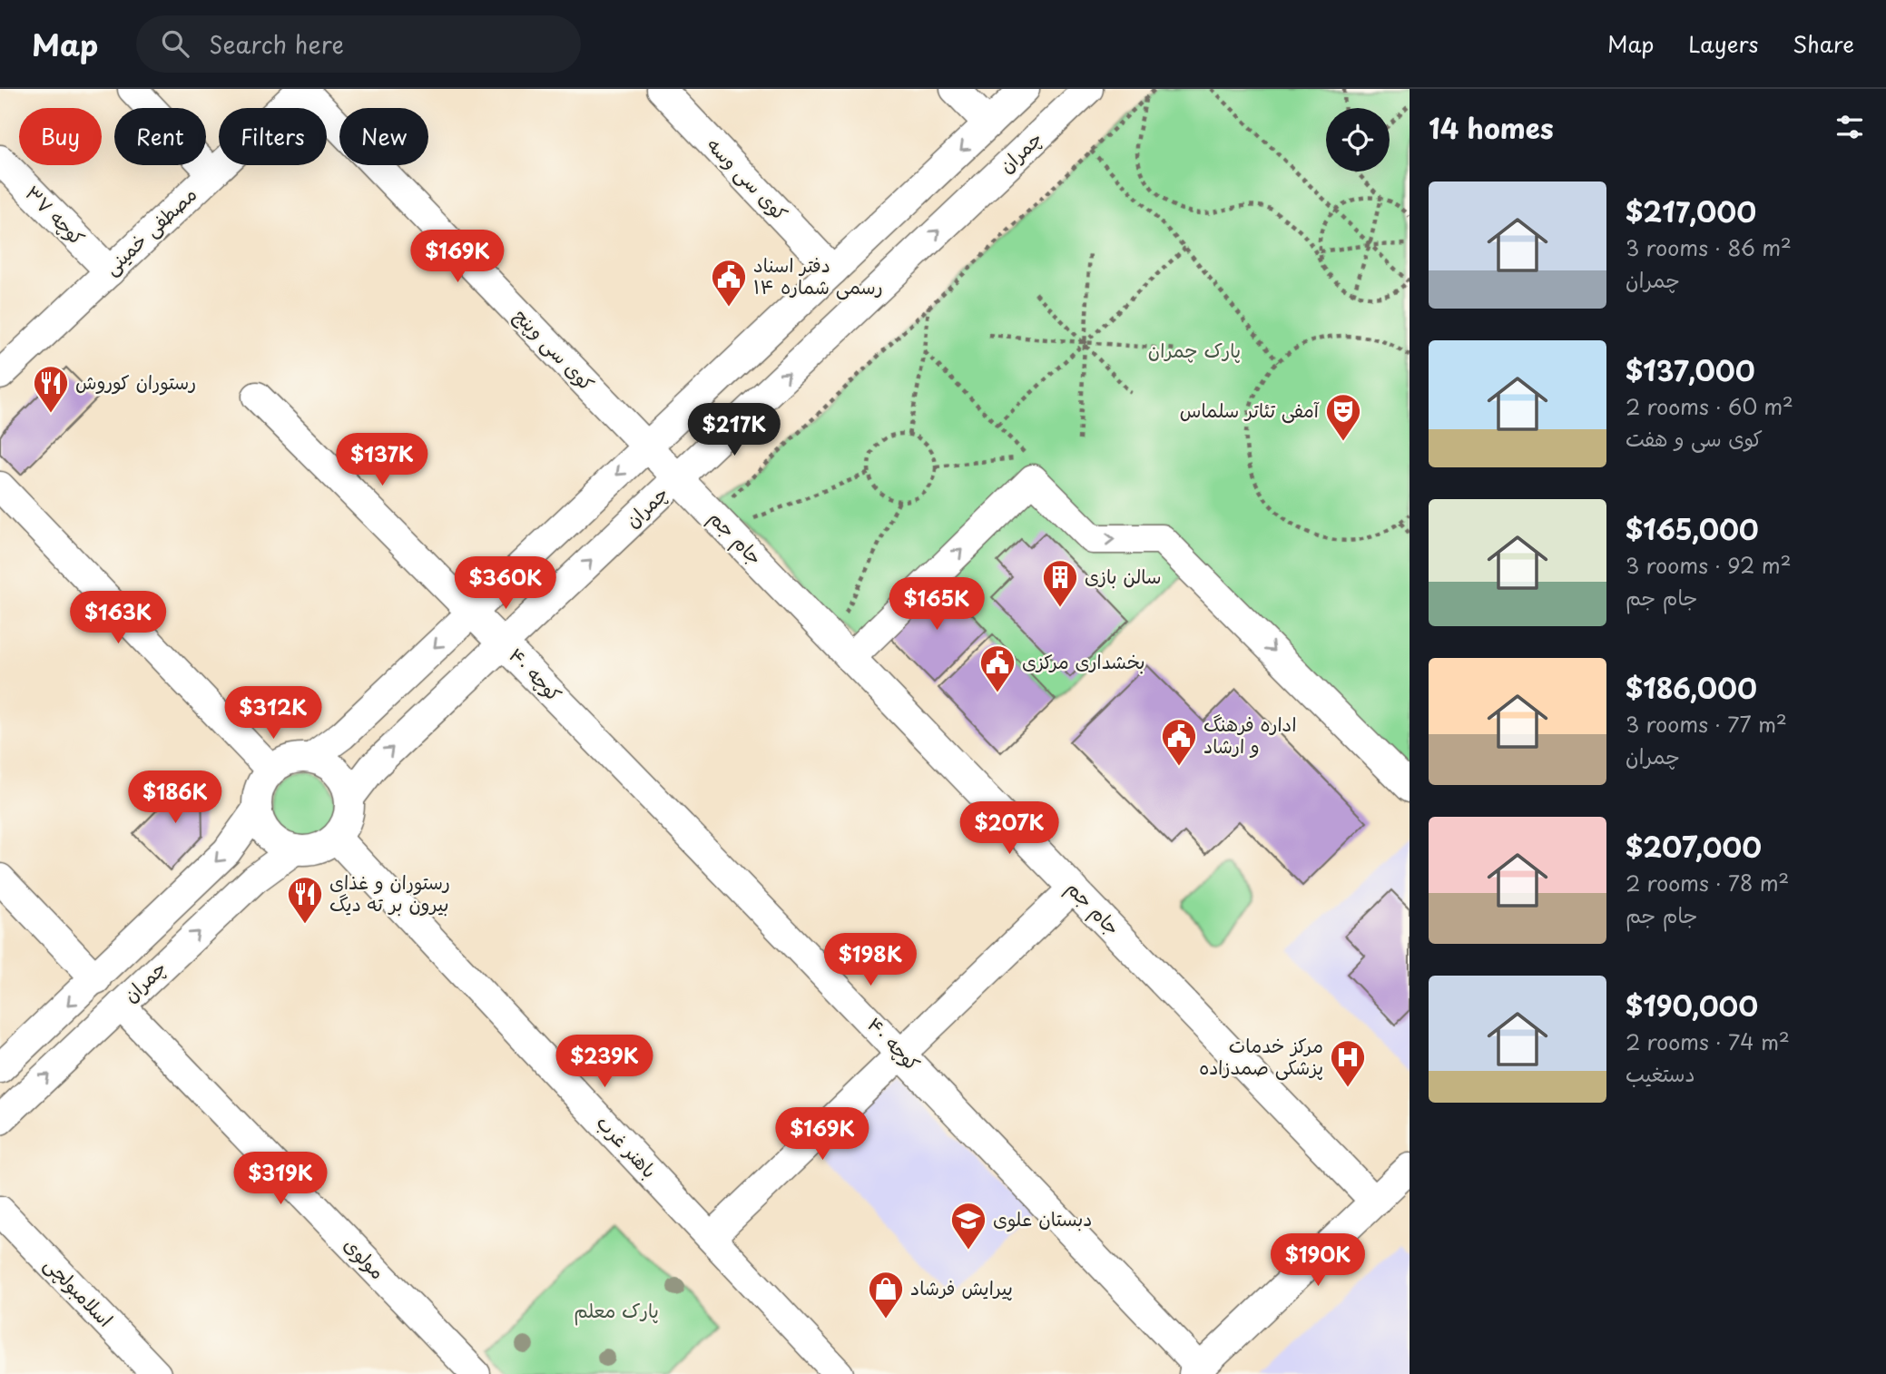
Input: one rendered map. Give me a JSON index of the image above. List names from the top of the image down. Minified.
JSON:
{"streets":{"street":["چمران","کوی سی وسه","کوچه ۳۷","مصطفی خمینی","کوی سی وپنج","جام جم","کوچه ۴۰","باهنر غرب","مولوی","اسلامبولچی"]},"crossings":[["چمران","کوی سی وپنج"],["چمران","جام جم"],["چمران","کوچه ۴۰"],["چمران","باهنر غرب"],["چمران","مولوی"],["کوچه ۳۷","مصطفی خمینی"],["مصطفی خمینی","کوی سی وپنج"],["کوی سی وپنج","جام جم"]],"parks":["پارک چمران","پارک معلم"],"places":{"public building":["دفتر اسناد رسمی شماره ۱۴","بخشداری مرکزی","اداره فرهنگ و ارشاد"],"restaurant":["رستوران کوروش","رستوران و غذای بیرون بر ته دیگ"],"theatre":["آمفی تئاتر سلماس"],"building":["سالن بازی"],"hospital":["مرکز خدمات پزشکی صمدزاده"],"school or university":["دبستان علوی"],"shop":["پیرایش فرشاد"]},"page":{"header":"Map","search":"Search here","nav":["Map","Layers","Share"],"heading":"14 homes","chip":["Buy","Rent","Filters","New"],"list":[{"name":"$217,000","note":"3 rooms · 86 m² · چمران"},{"name":"$137,000","note":"2 rooms · 60 m² · کوی سی و هفت"},{"name":"$165,000","note":"3 rooms · 92 m² · جام جم"},{"name":"$186,000","note":"3 rooms · 77 m² · چمران"},{"name":"$207,000","note":"2 rooms · 78 m² · جام جم"},{"name":"$190,000","note":"2 rooms · 74 m² · دستغیب"}],"price":["$169K","$217K","$137K","$360K","$165K","$163K","$312K","$186K","$207K","$198K","$239K","$169K","$319K","$190K"]}}
